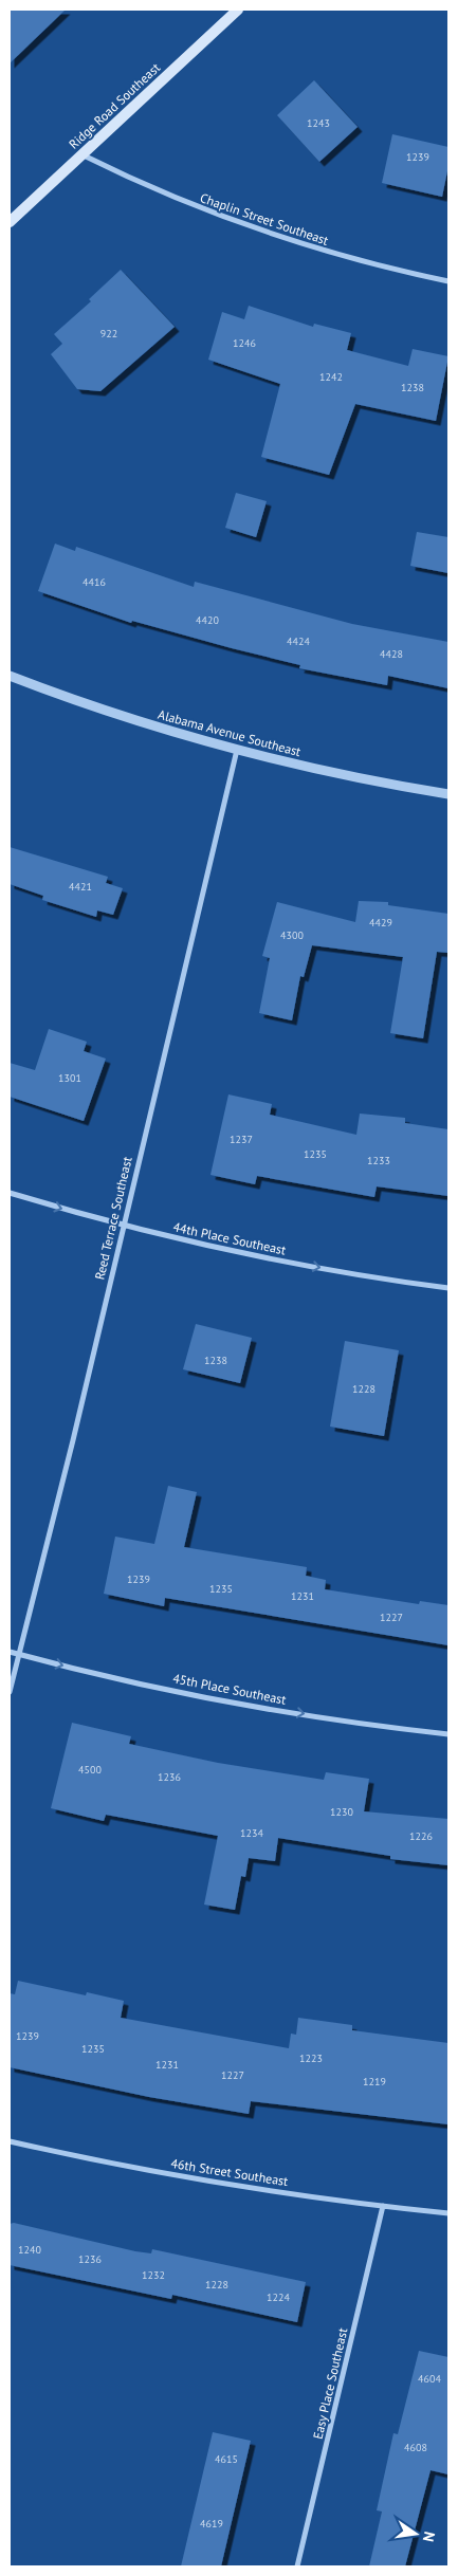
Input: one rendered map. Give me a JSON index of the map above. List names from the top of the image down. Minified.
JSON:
{"streets":{"main road":["Ridge Road Southeast"],"street":["Chaplin Street Southeast","Alabama Avenue Southeast","Reed Terrace Southeast","44th Place Southeast","45th Place Southeast","46th Street Southeast","Easy Place Southeast"]},"crossings":[["Ridge Road Southeast","Chaplin Street Southeast"],["Alabama Avenue Southeast","Reed Terrace Southeast"],["Reed Terrace Southeast","44th Place Southeast"],["Reed Terrace Southeast","45th Place Southeast"],["46th Street Southeast","Easy Place Southeast"]],"one_way":["44th Place Southeast","45th Place Southeast"],"house_numbers":["1243","1239","922","1246","1242","1238","4416","4420","4424","4428","4421","4429","4300","1301","1237","1235","1233","1238","1228","1239","1235","1231","1227","4500","1236","1230","1234","1226","1239","1235","1223","1231","1227","1219","1240","1236","1232","1228","1224","4604","4608","4615","4619"],"north":"right"}
